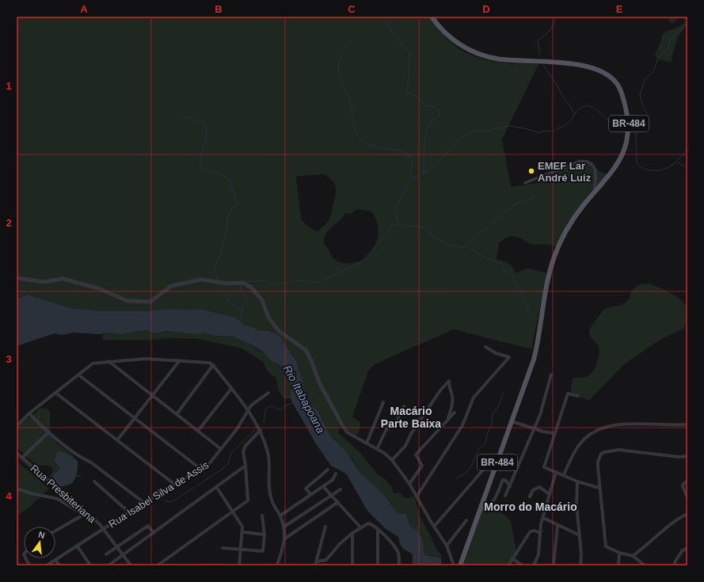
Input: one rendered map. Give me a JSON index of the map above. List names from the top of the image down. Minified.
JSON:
{"streets":{"main road":["BR-484"],"street":["Rua Presbiteriana","Rua Isabel Silva de Assis"]},"crossings":[["Rua Presbiteriana","Rua Isabel Silva de Assis"]],"districts":["Macário Parte Baixa","Morro do Macário"],"water":["Rio Itabapoana"],"places":["EMEF Lar André Luiz"],"north":"top","grid":{"columns":["A","B","C","D","E"],"rows":["1","2","3","4"]}}
